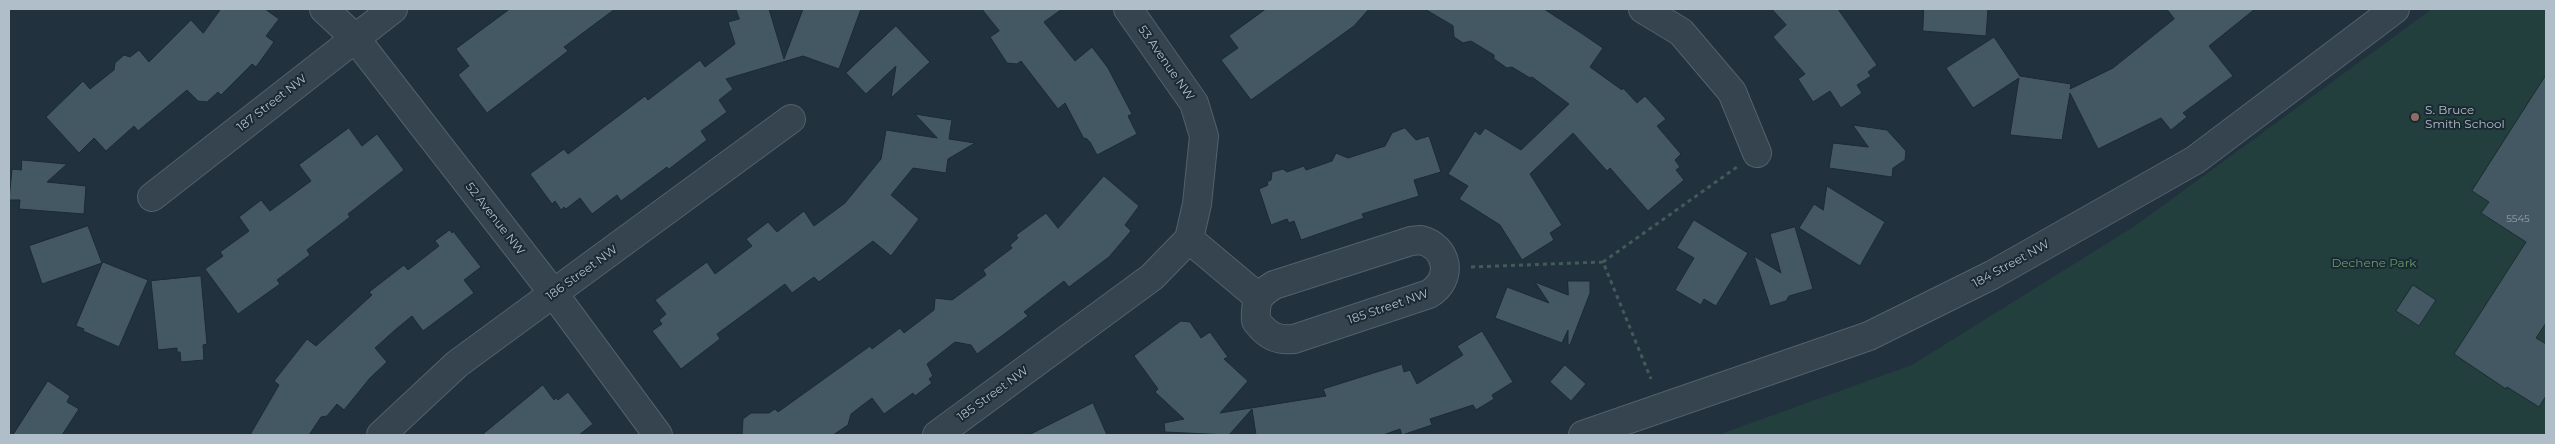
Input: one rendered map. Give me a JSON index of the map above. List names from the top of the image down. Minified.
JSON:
{"streets":{"street":["53 Avenue NW","187 Street NW","52 Avenue NW","184 Street NW","186 Street NW","185 Street NW"]},"crossings":[["53 Avenue NW","185 Street NW"],["187 Street NW","52 Avenue NW"],["52 Avenue NW","186 Street NW"]],"parks":["Dechene Park"],"places":["S. Bruce Smith School"],"house_numbers":["5545"]}
